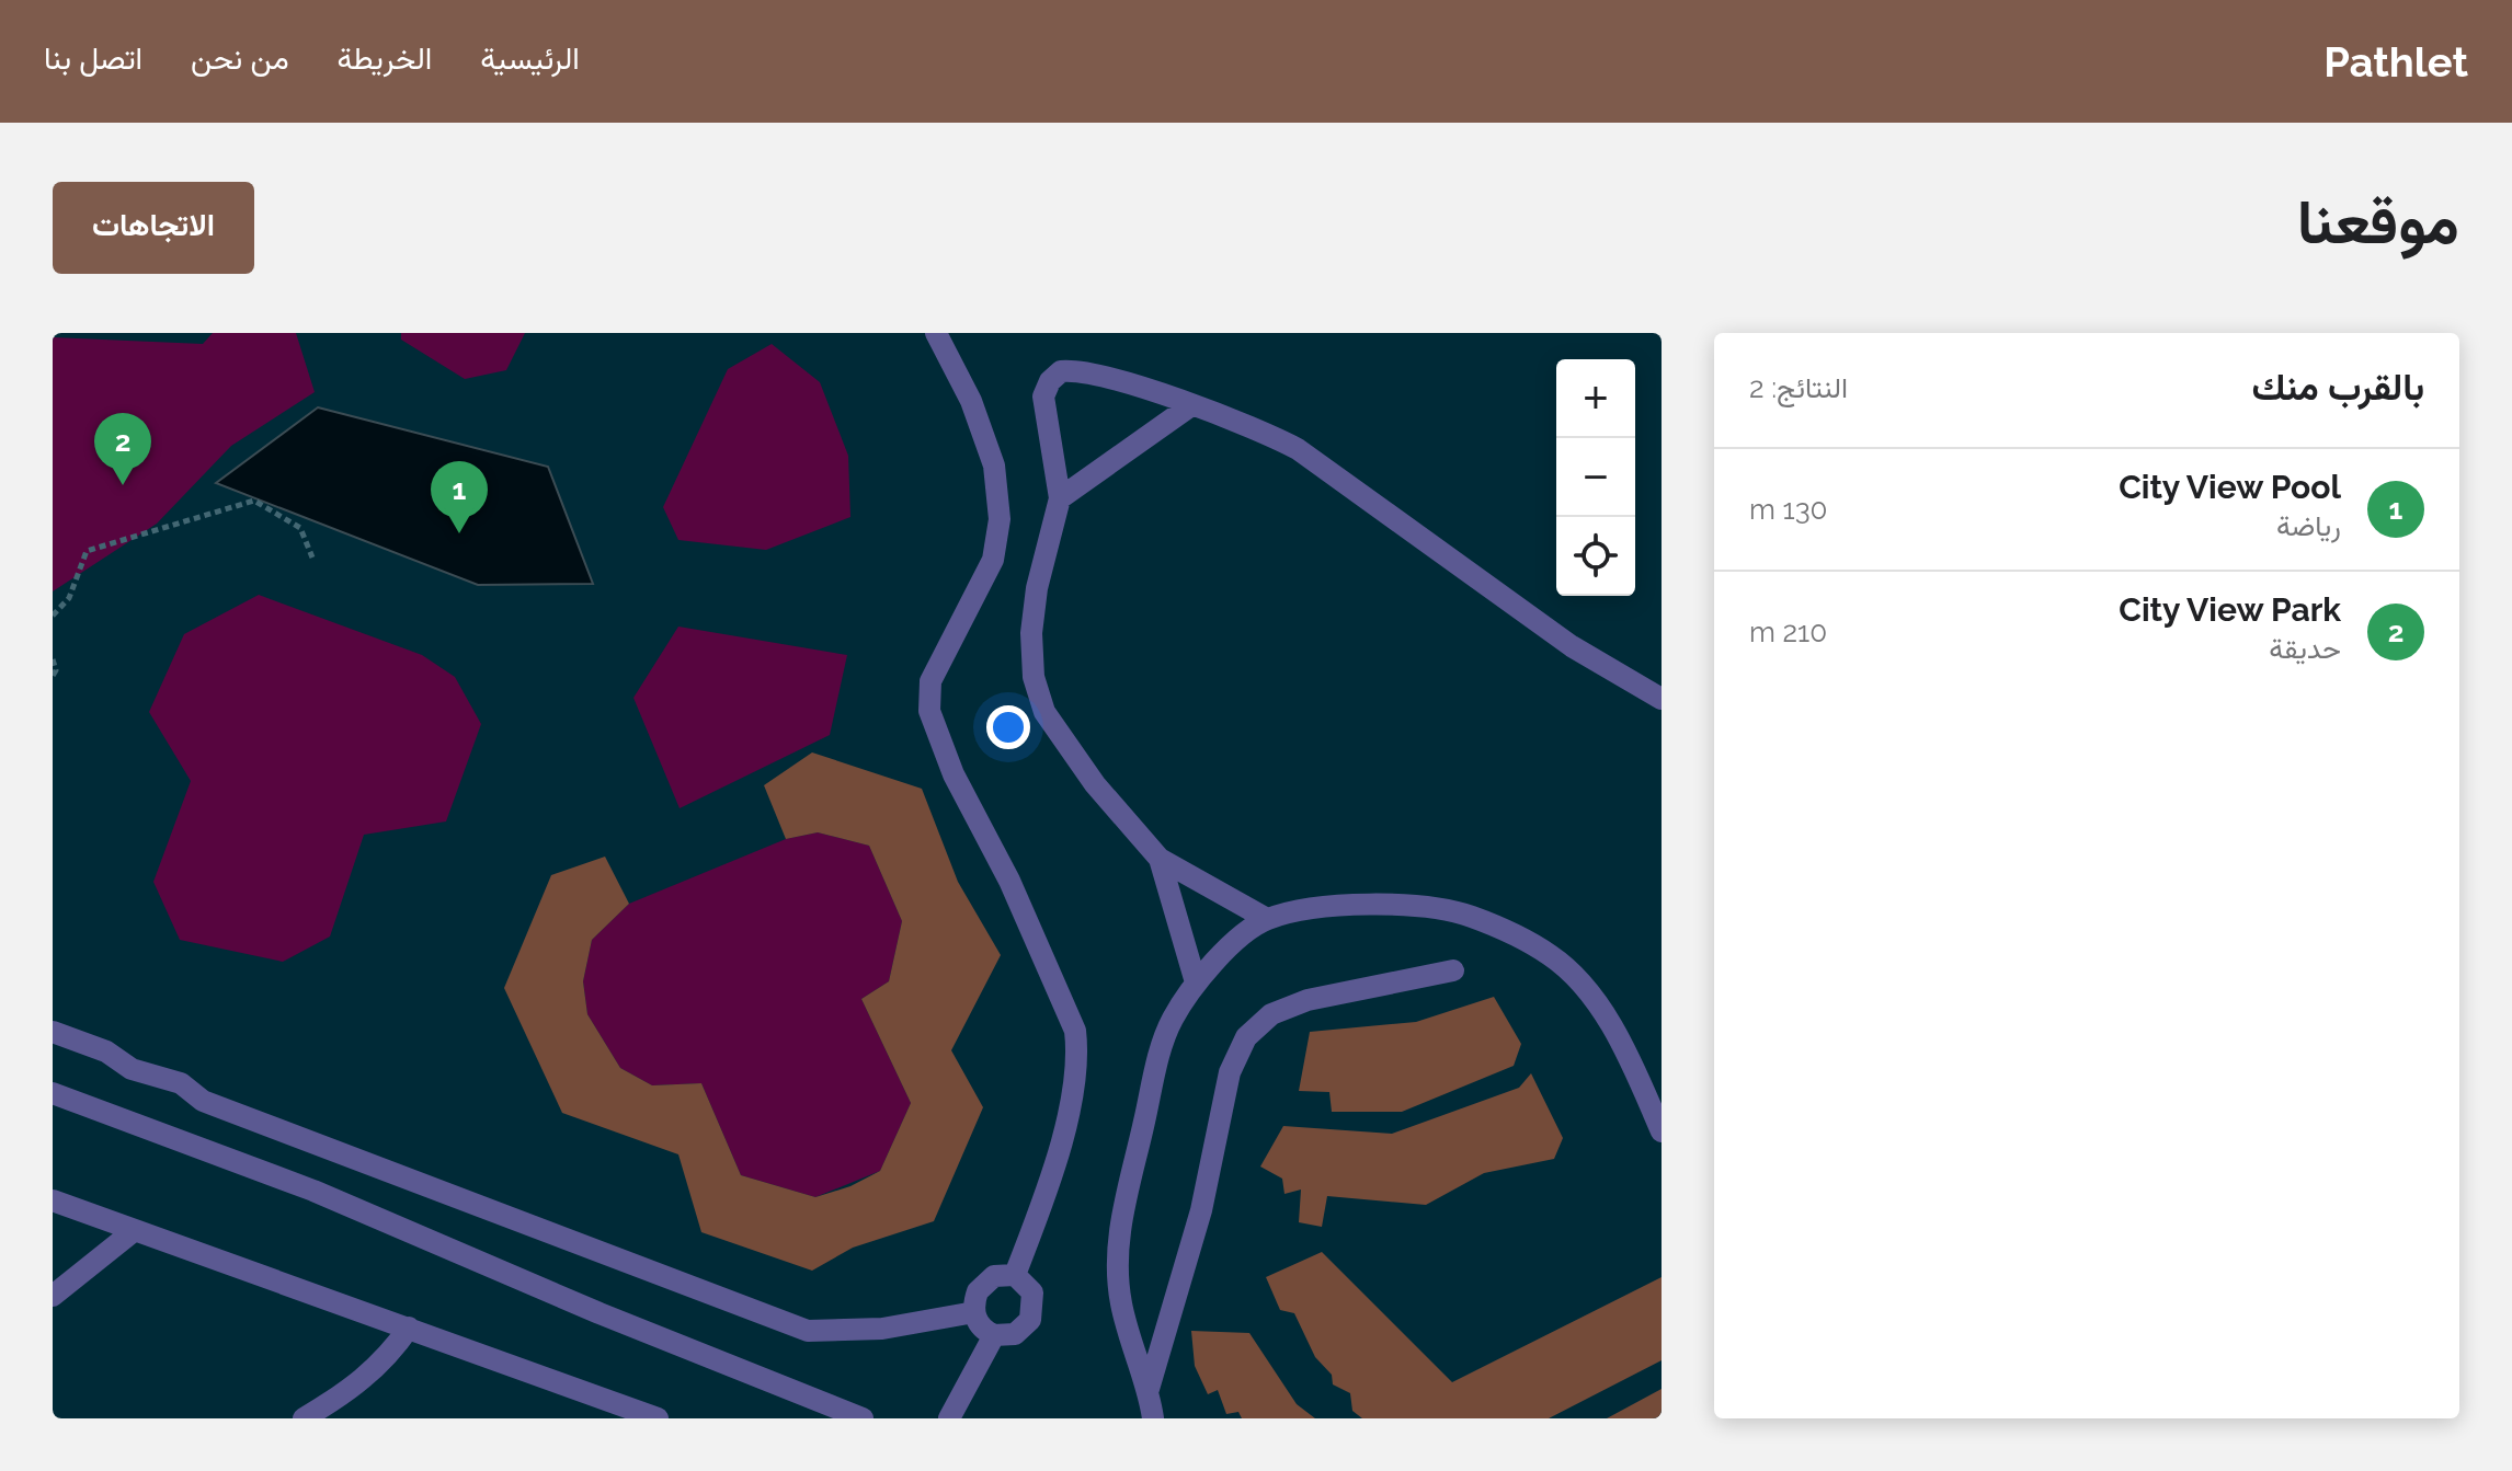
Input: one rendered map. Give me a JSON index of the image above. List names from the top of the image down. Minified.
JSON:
{"page":{"header":"Pathlet","nav":["الرئيسية","الخريطة","من نحن","اتصل بنا"],"title":"موقعنا","buttons":"الاتجاهات","heading":["بالقرب منك","النتائج: 2"],"map_buttons":["+","−"],"pins":["2","1"],"list":[{"mark":"1","name":"City View Pool","note":"رياضة","value":"130 m"},{"mark":"2","name":"City View Park","note":"حديقة","value":"210 m"}]}}
